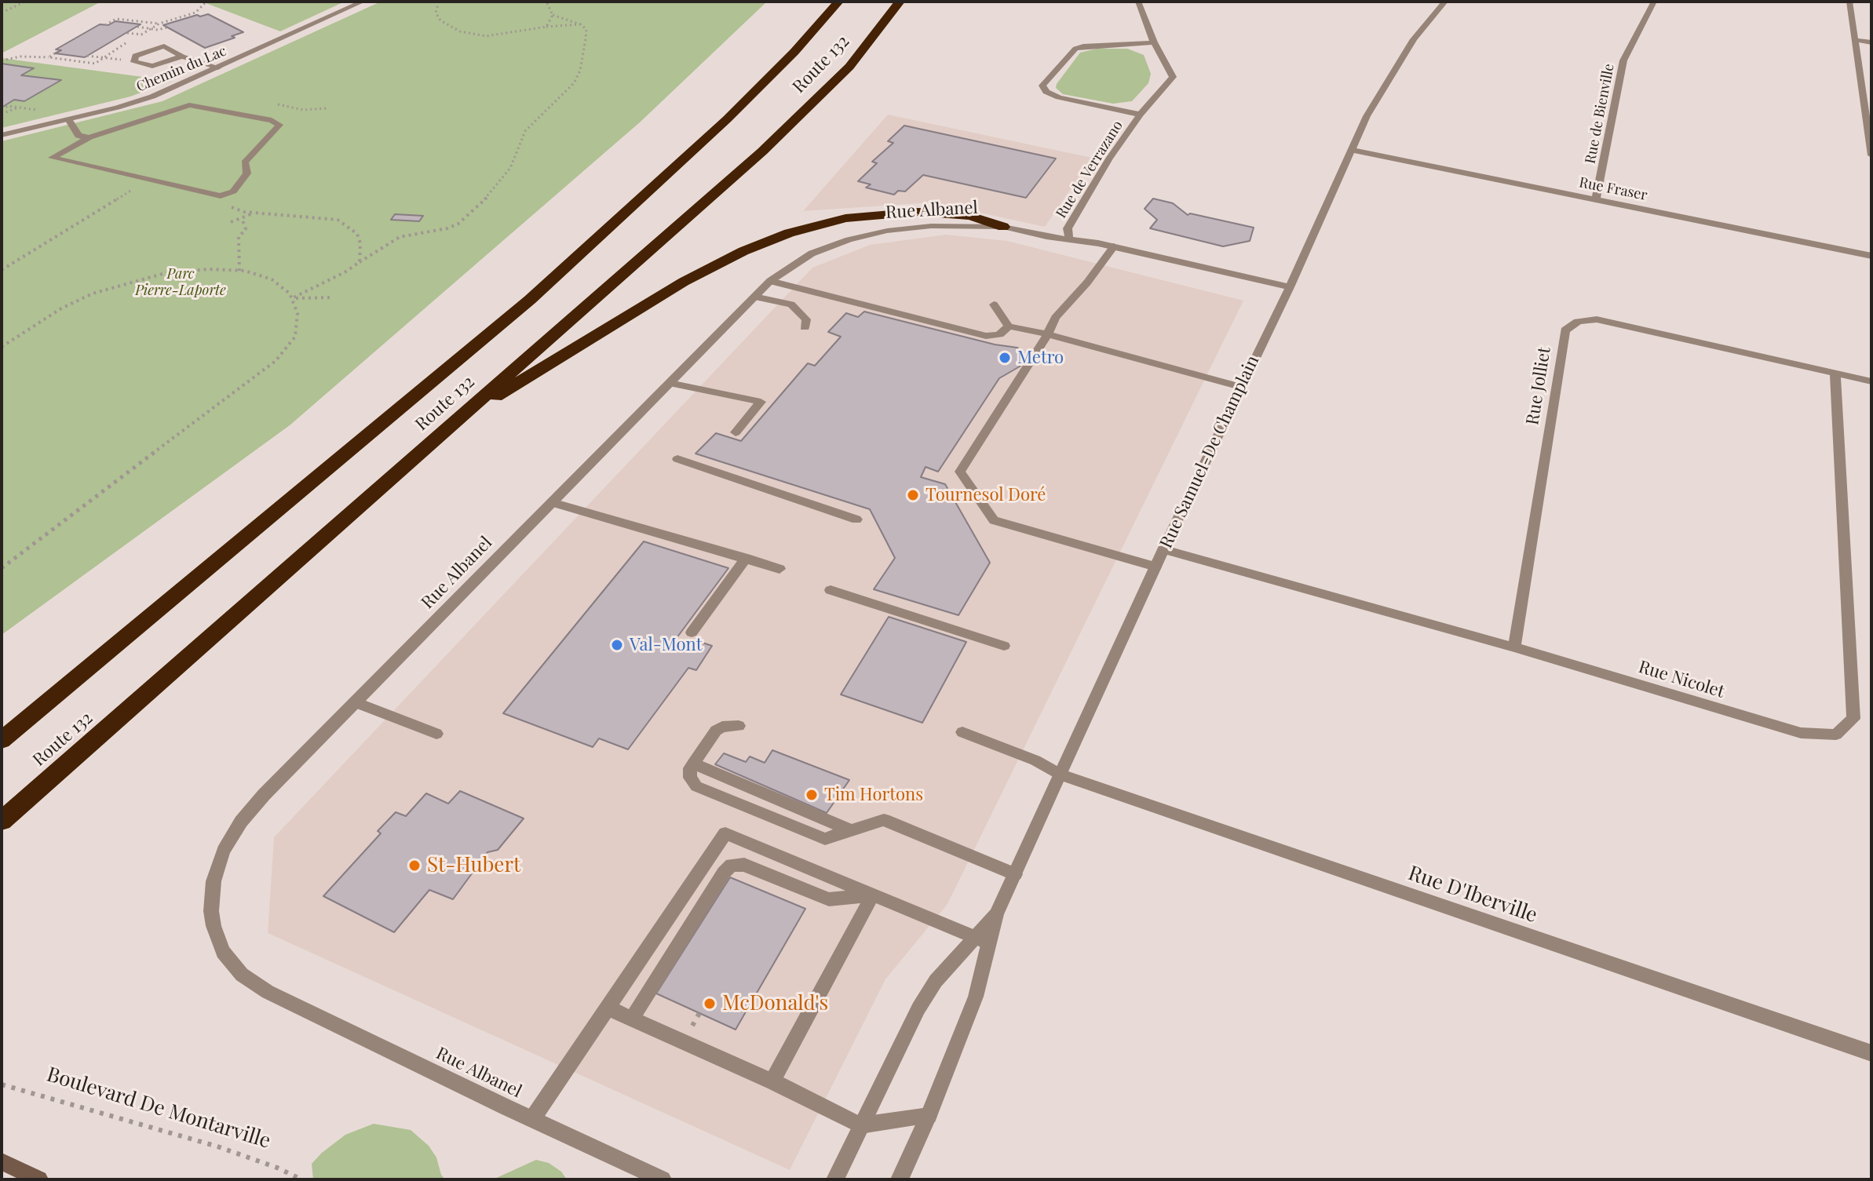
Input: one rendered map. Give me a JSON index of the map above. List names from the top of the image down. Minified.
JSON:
{"streets":{"highway":["Route 132"],"street":["Chemin du Lac","Rue de Bienville","Rue de Verrazano","Rue Fraser","Rue Albanel","Rue Jolliet","Rue Samuel-De Champlain","Rue Nicolet","Rue D'Iberville"],"path":["Boulevard De Montarville"]},"crossings":[["Rue de Bienville","Rue Fraser"],["Rue de Verrazano","Rue Albanel"],["Rue Fraser","Rue Samuel-De Champlain"],["Rue Albanel","Rue Samuel-De Champlain"],["Rue Jolliet","Rue Nicolet"],["Rue Samuel-De Champlain","Rue Nicolet"],["Rue Samuel-De Champlain","Rue D'Iberville"]],"parks":["Parc Pierre-Laporte"],"places":["Metro","Tournesol Doré","Val-Mont","Tim Hortons","St-Hubert","McDonald's"]}
